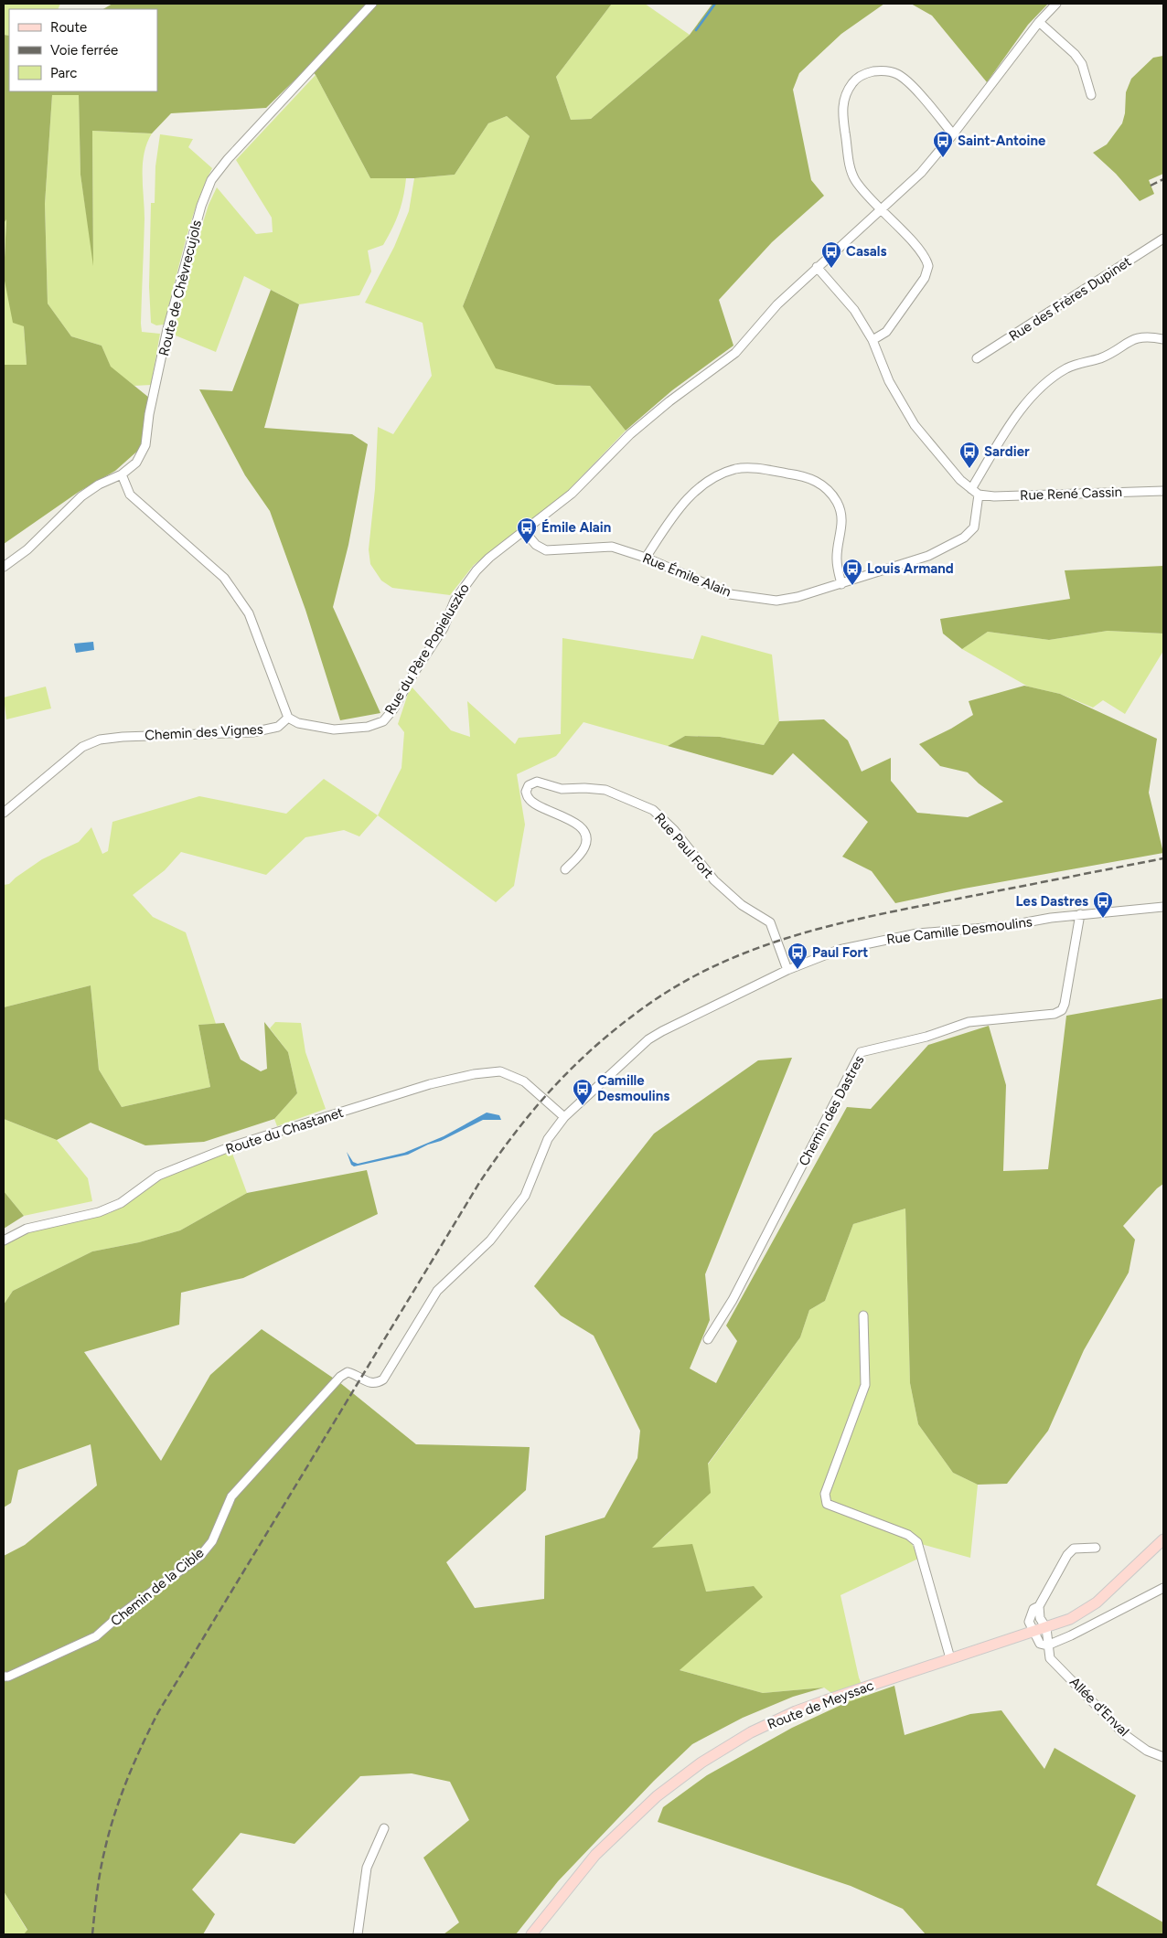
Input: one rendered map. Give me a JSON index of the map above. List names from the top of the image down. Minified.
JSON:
{"streets":{"main road":["Route de Meyssac"],"street":["Route de Chèvrecujols","Rue des Frères Dupinet","Rue René Cassin","Rue Émile Alain","Rue du Père Popieluszko","Chemin des Vignes","Rue Paul Fort","Rue Camille Desmoulins","Chemin des Dastres","Route du Chastanet","Chemin de la Cible","Allée d'Enval"]},"crossings":[["Rue René Cassin","Rue Émile Alain"],["Rue Émile Alain","Rue du Père Popieluszko"],["Rue du Père Popieluszko","Chemin des Vignes"],["Rue Paul Fort","Rue Camille Desmoulins"],["Rue Camille Desmoulins","Chemin des Dastres"],["Rue Camille Desmoulins","Route du Chastanet"],["Rue Camille Desmoulins","Chemin de la Cible"]],"places":{"bus stop":["Saint-Antoine","Casals","Sardier","Émile Alain","Louis Armand","Les Dastres","Paul Fort","Camille Desmoulins"]},"legend":["Route","Voie ferrée","Parc"]}
